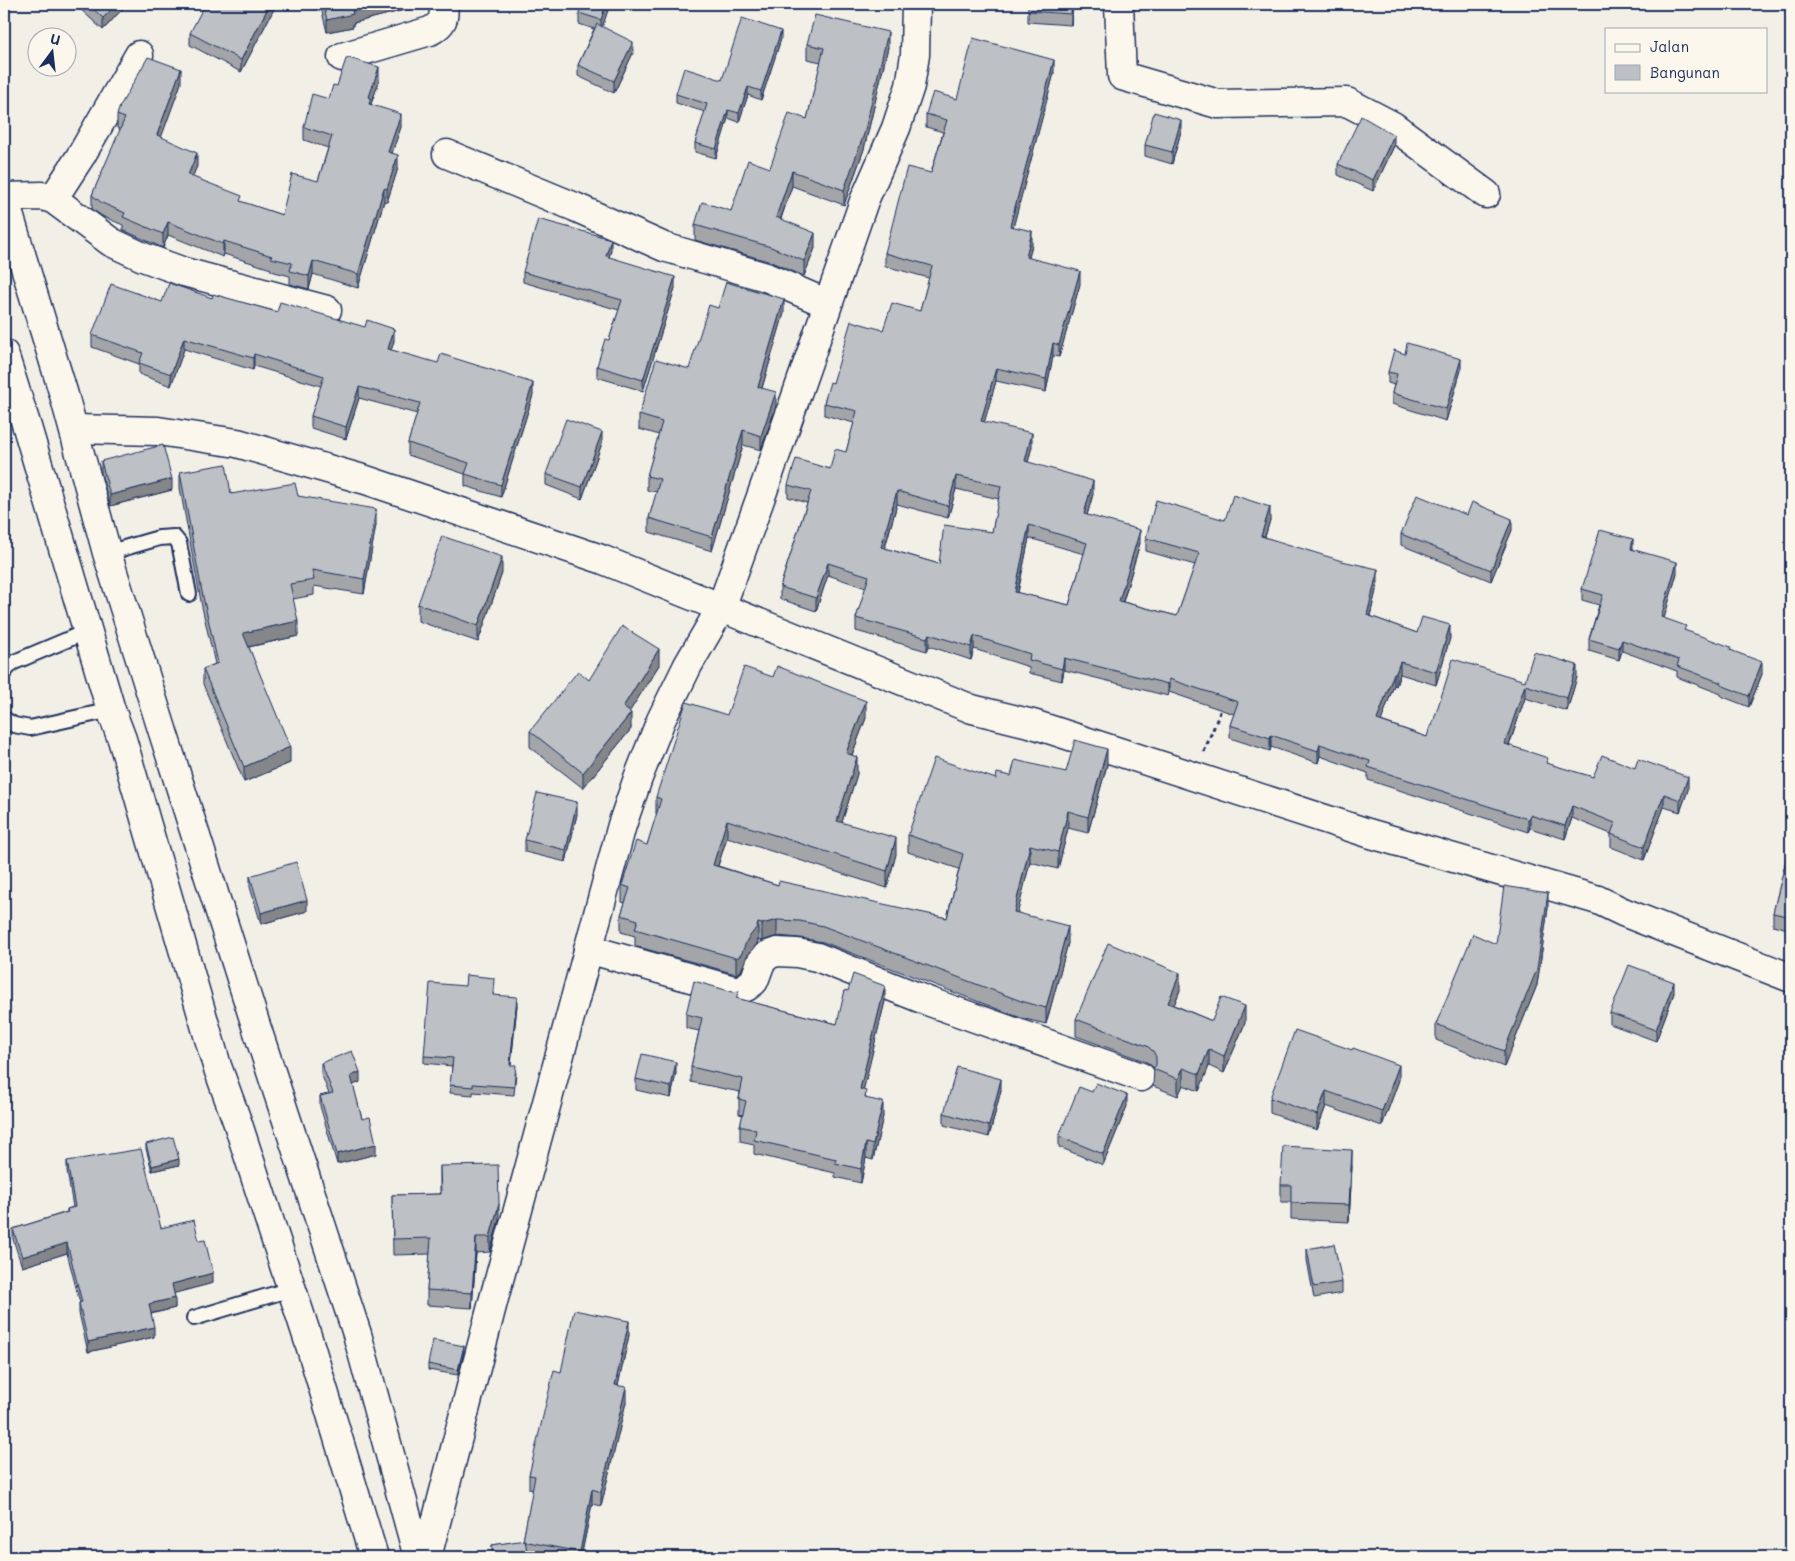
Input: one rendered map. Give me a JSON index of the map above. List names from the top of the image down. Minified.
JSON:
{"legend":["Jalan","Bangunan"],"north":"top"}
